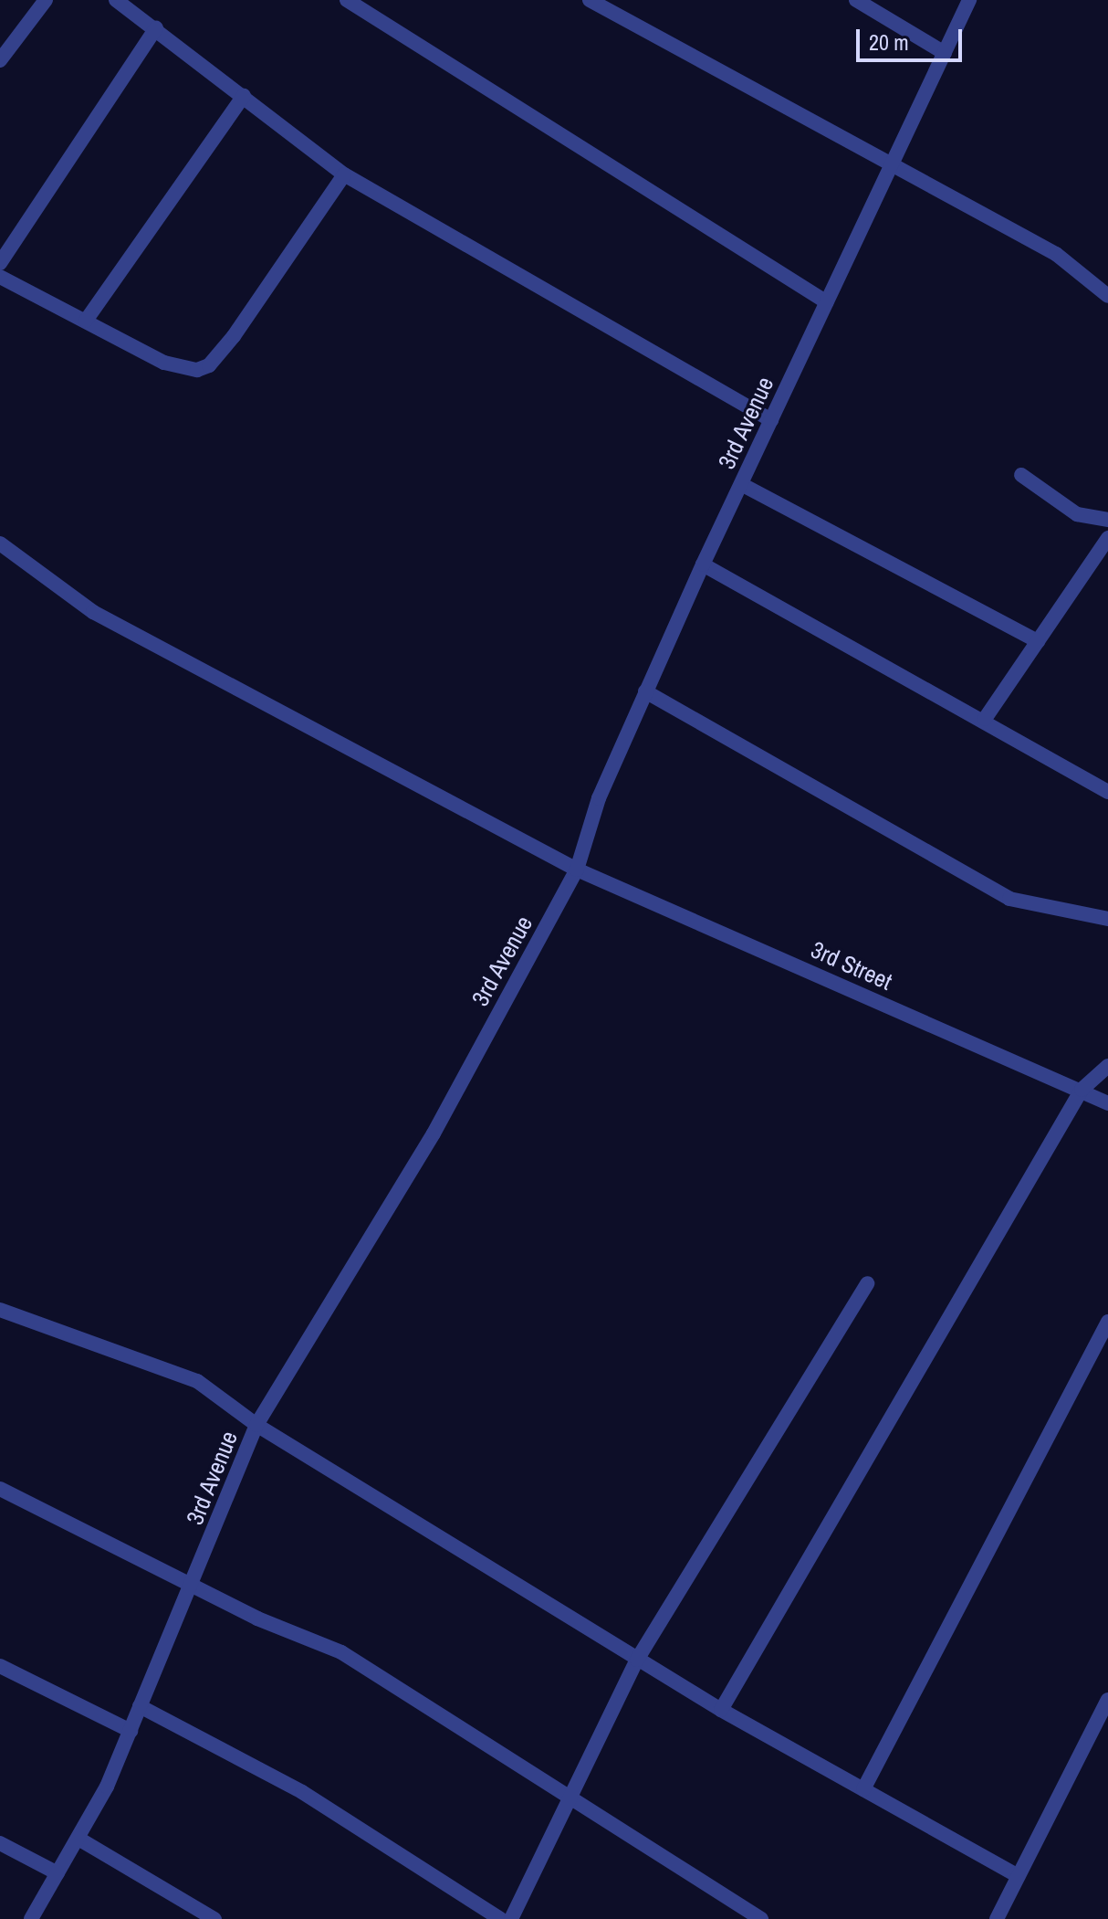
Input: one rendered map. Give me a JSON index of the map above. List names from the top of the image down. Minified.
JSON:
{"streets":{"street":["3rd Avenue","3rd Street"]},"crossings":[["3rd Avenue","3rd Street"]],"scale_bar":"20 m"}
